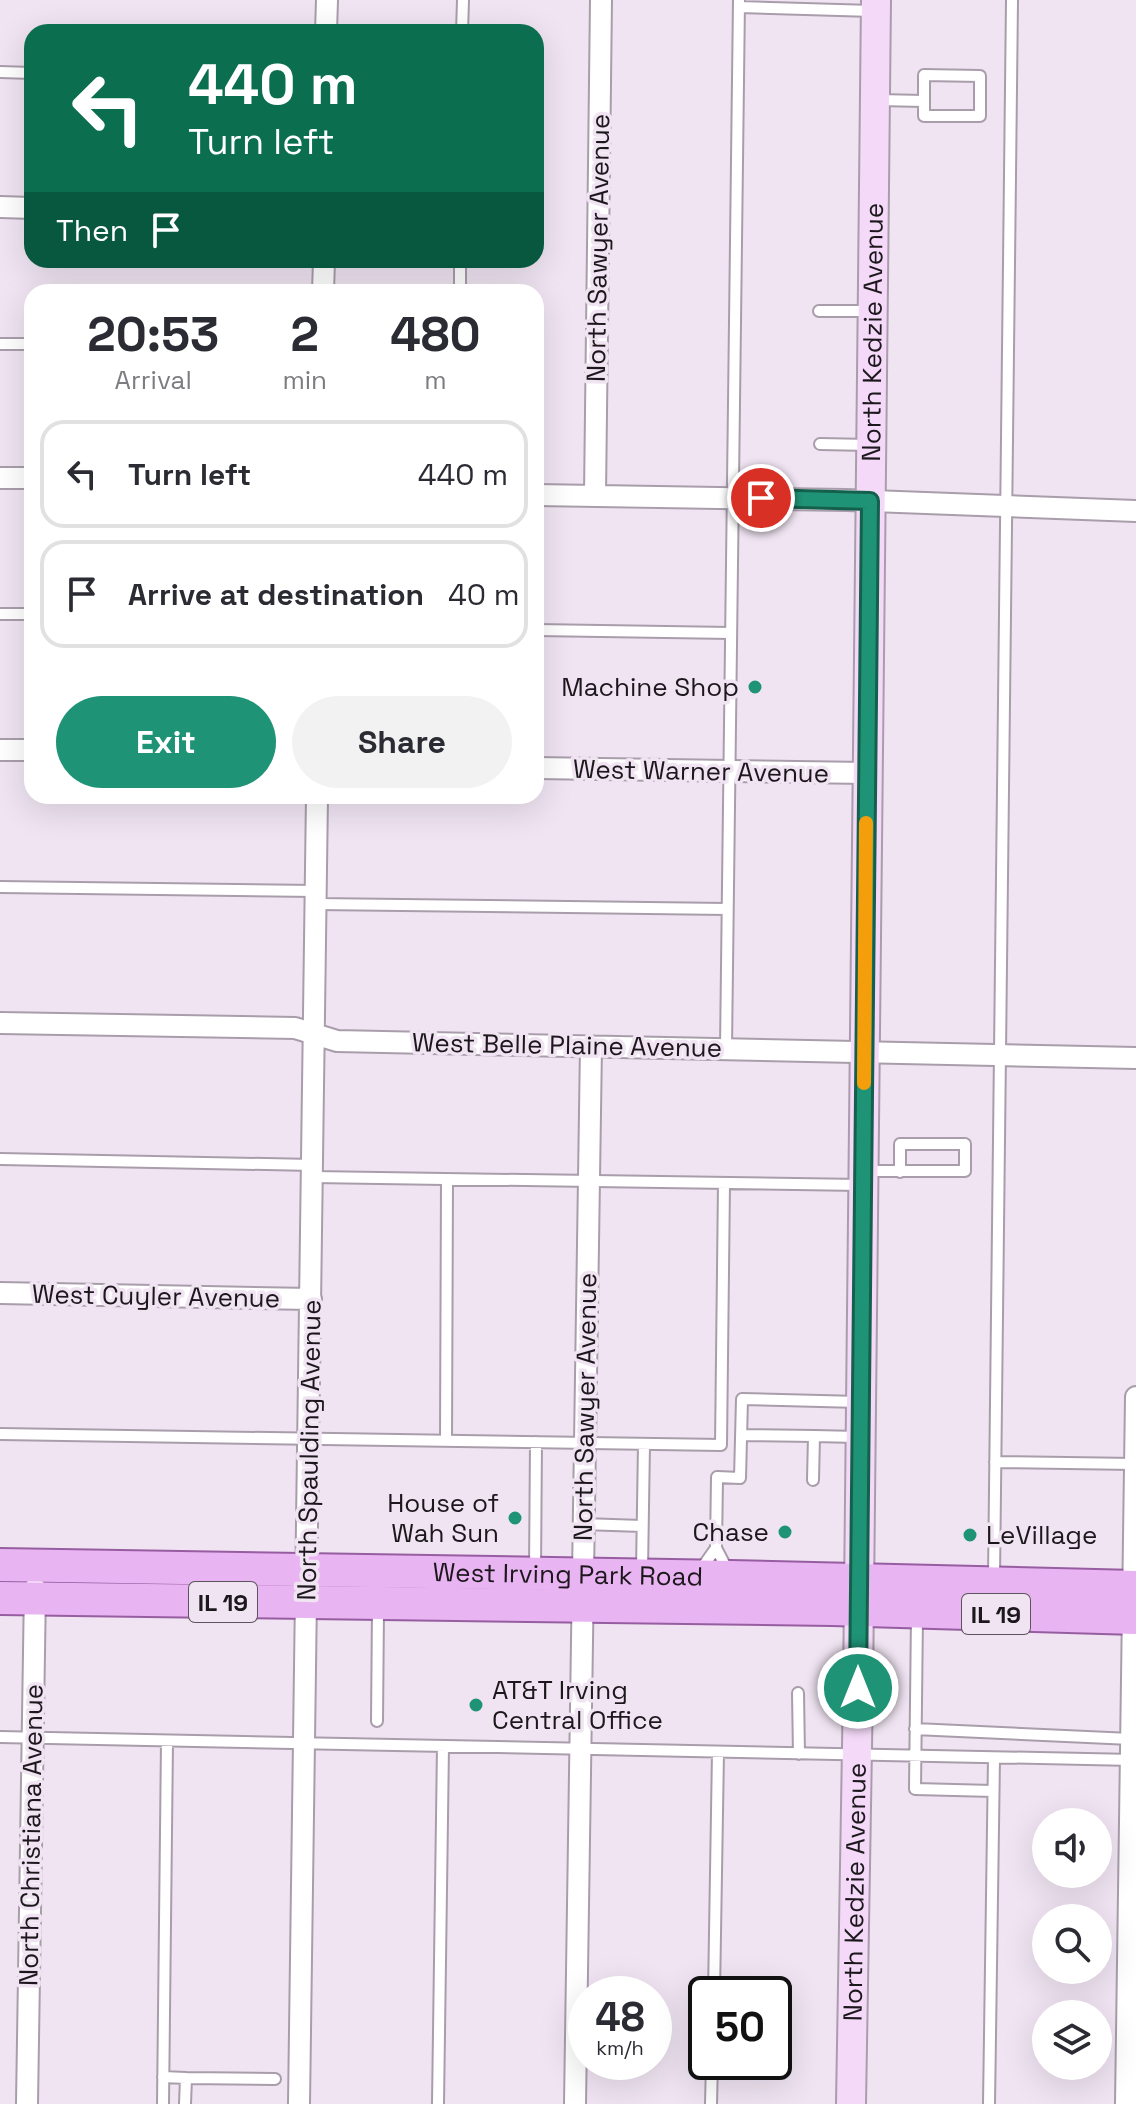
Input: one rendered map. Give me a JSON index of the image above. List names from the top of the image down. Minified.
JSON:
{"streets":{"main road":["North Kedzie Avenue","West Irving Park Road","IL 19"],"street":["North Sawyer Avenue","West Warner Avenue","West Belle Plaine Avenue","West Cuyler Avenue","North Spaulding Avenue","North Christiana Avenue"]},"crossings":[["North Sawyer Avenue","West Belle Plaine Avenue"],["North Sawyer Avenue","West Irving Park Road"],["North Kedzie Avenue","West Warner Avenue"],["North Kedzie Avenue","West Belle Plaine Avenue"],["North Kedzie Avenue","West Irving Park Road"],["West Belle Plaine Avenue","North Spaulding Avenue"],["West Cuyler Avenue","North Spaulding Avenue"],["North Spaulding Avenue","West Irving Park Road"],["West Irving Park Road","North Christiana Avenue"]],"places":["Machine Shop","House of Wah Sun","Chase","LeVillage","AT&T Irving Central Office"],"page":{"turn":["440 m","Turn left"],"then":"Then","eta":["20:53","Arrival","2","min","480","m"],"list":[{"name":"Turn left","value":"440 m"},{"name":"Arrive at destination","value":"40 m"}],"buttons":["Exit","Share"],"speed":"48 km/h","limit":"50"}}
